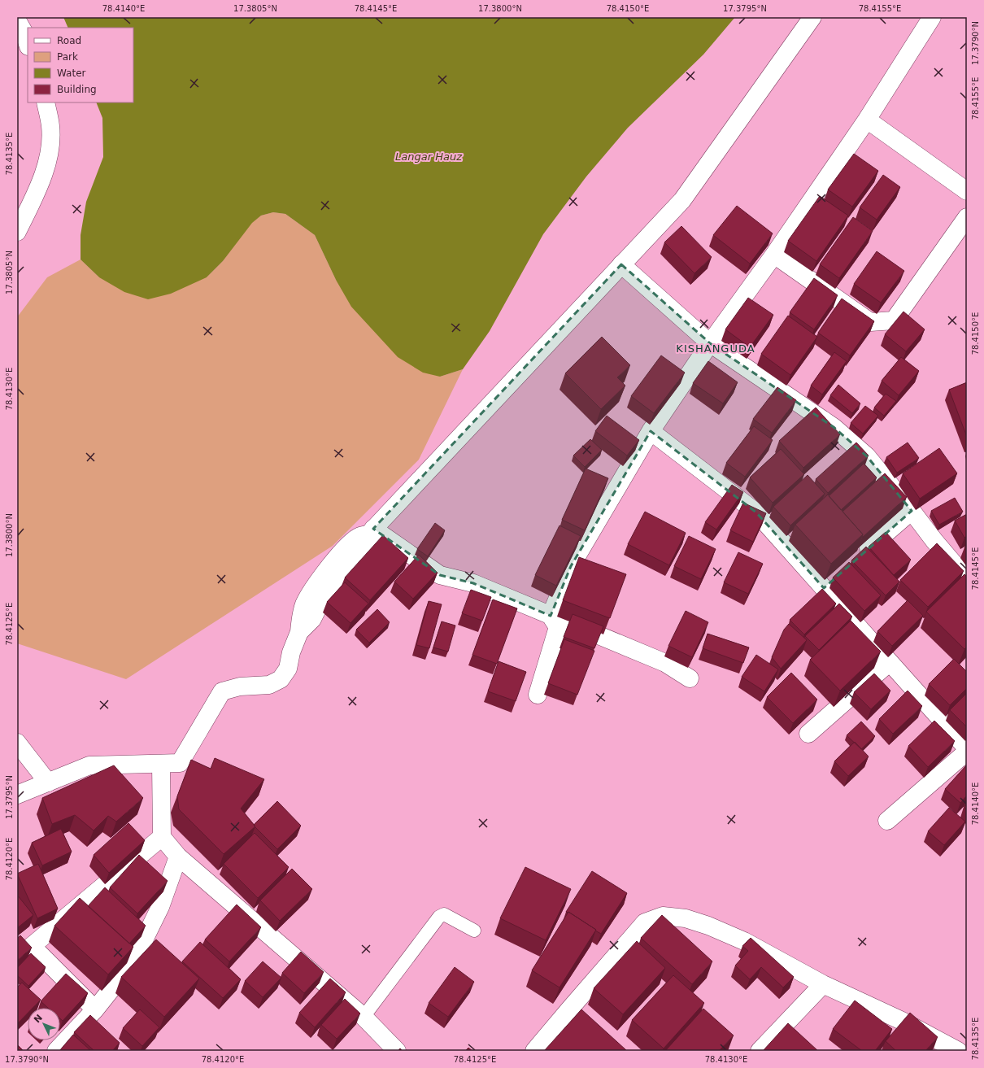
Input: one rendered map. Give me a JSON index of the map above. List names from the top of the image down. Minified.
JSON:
{"districts":["KISHANGUDA"],"water":["Langar Hauz"],"legend":["Road","Park","Water","Building"],"north":"top left","coordinates":["78.4140°E","17.3805°N","78.4145°E","17.3800°N","78.4150°E","17.3795°N","78.4155°E","17.3790°N","78.4135°E","78.4130°E","78.4125°E","78.4120°E"]}
